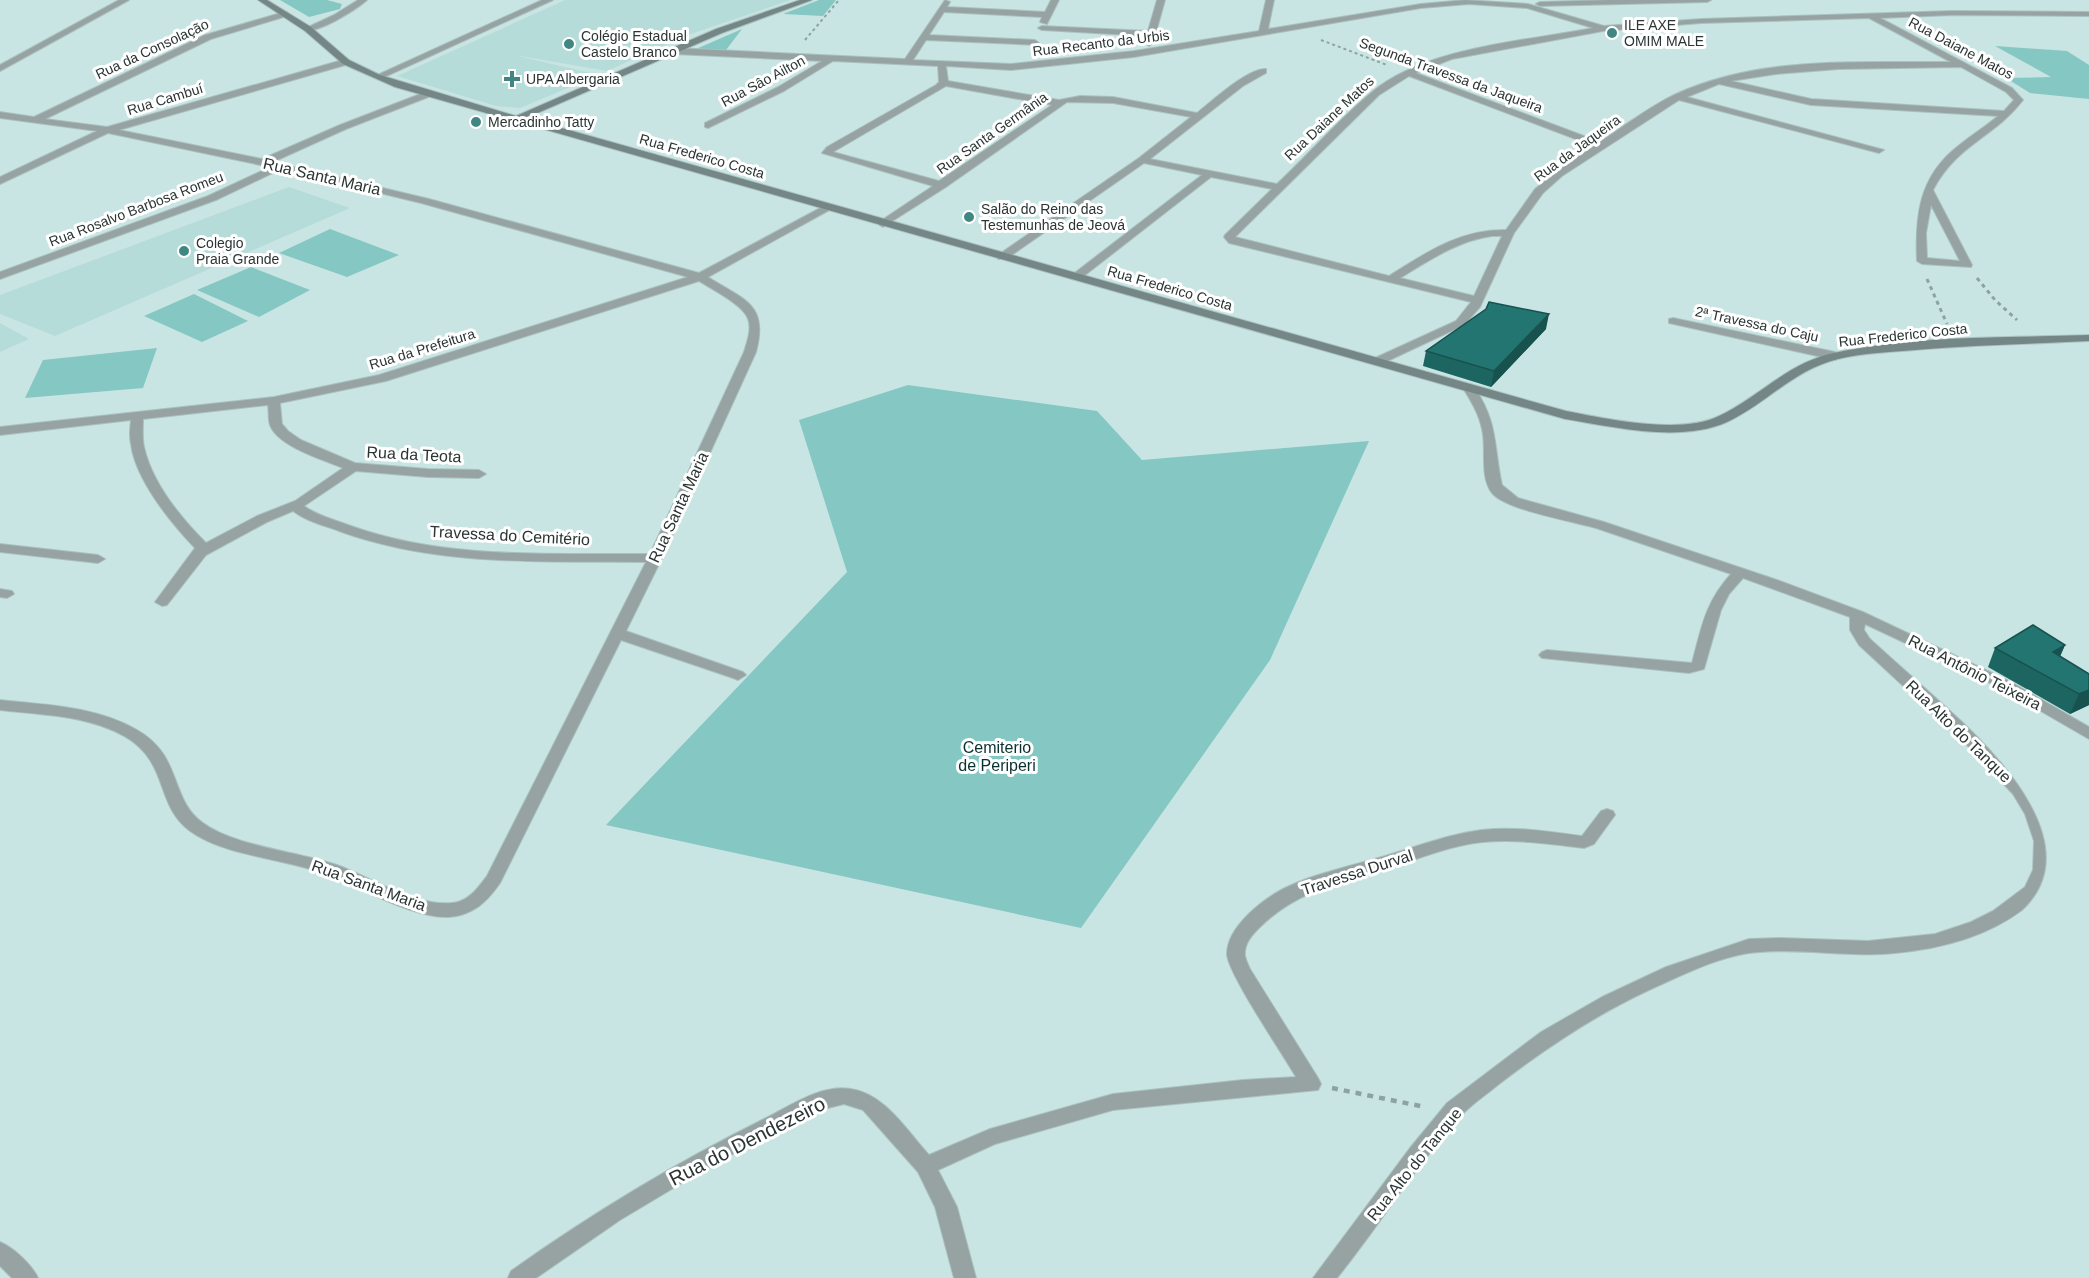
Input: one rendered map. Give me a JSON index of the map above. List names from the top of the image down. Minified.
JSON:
{"streets":{"main road":["Rua Frederico Costa"],"street":["Rua Recanto da Urbis","Rua Daiane Matos","Rua da Consolação","Segunda Travessa da Jaqueira","Rua Sâo Ailton","Rua Cambuí","Rua Santa Germânia","Rua da Jaqueira","Rua Santa Maria","Rua Rosalvo Barbosa Romeu","2ª Travessa do Caju","Rua da Prefeitura","Rua da Teota","Travessa do Cemitério","Rua Antônio Teixeira","Rua Alto do Tanque","Travessa Durval","Rua do Dendezeiro"]},"crossings":[["Rua Recanto da Urbis","Rua Daiane Matos"],["Rua Recanto da Urbis","Segunda Travessa da Jaqueira"],["Rua Recanto da Urbis","Rua Sâo Ailton"],["Rua Daiane Matos","Segunda Travessa da Jaqueira"],["Rua Daiane Matos","Rua da Jaqueira"],["Rua da Consolação","Rua Frederico Costa"],["Rua da Consolação","Rua Santa Maria"],["Segunda Travessa da Jaqueira","Rua da Jaqueira"],["Rua Cambuí","Rua Frederico Costa"],["Rua Cambuí","Rua Santa Maria"],["Rua Santa Germânia","Rua Frederico Costa"],["Rua da Jaqueira","Rua Frederico Costa"],["Rua Frederico Costa","2ª Travessa do Caju"],["Rua Frederico Costa","Rua da Prefeitura"],["Rua Santa Maria","Rua Rosalvo Barbosa Romeu"],["Rua Santa Maria","Rua da Prefeitura"],["Rua Santa Maria","Travessa do Cemitério"],["Rua da Prefeitura","Rua da Teota"],["Rua Antônio Teixeira","Rua Alto do Tanque"]],"parks":["Cemiterio de Periperi"],"places":{"other":["ILE AXE OMIM MALE","Colégio Estadual Castelo Branco","Mercadinho Tatty","Salão do Reino das Testemunhas de Jeová","Colegio Praia Grande"],"health":["UPA Albergaria"]}}
